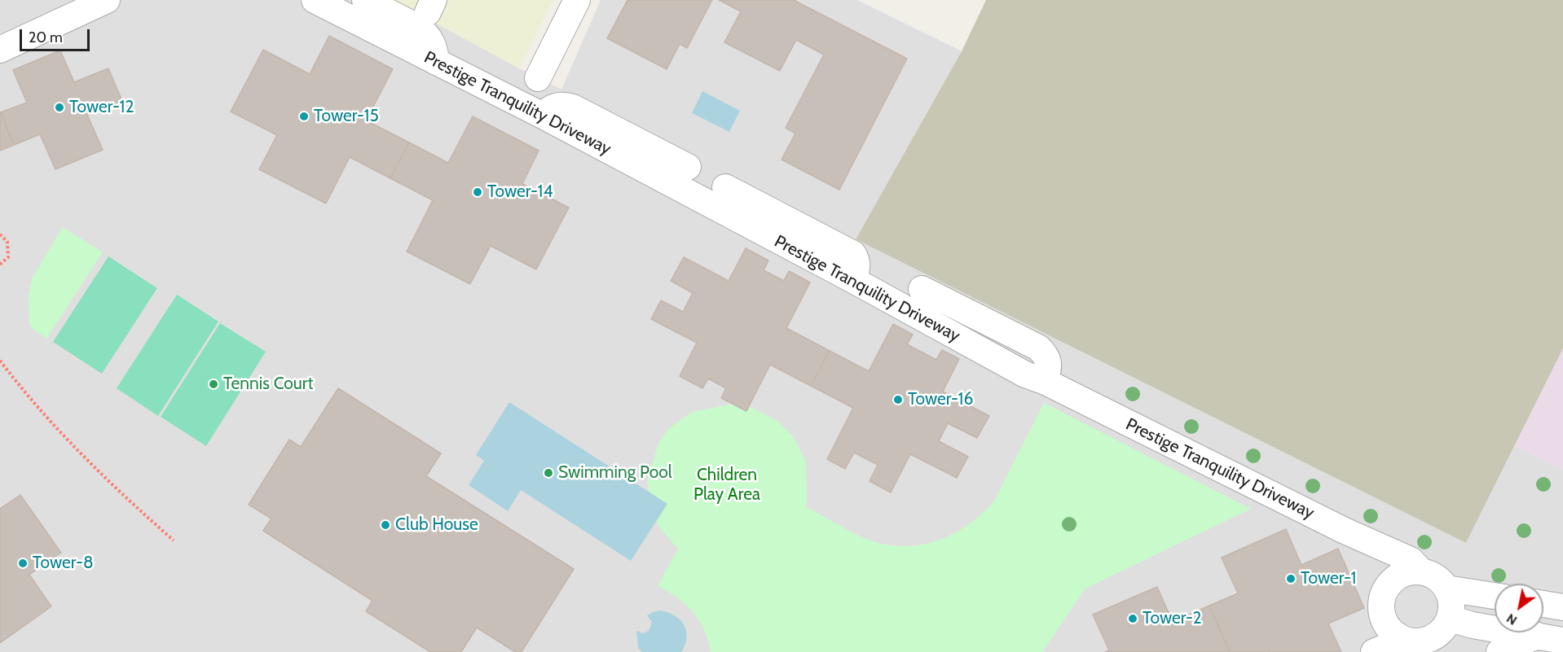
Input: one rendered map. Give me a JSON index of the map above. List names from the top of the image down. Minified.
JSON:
{"streets":{"street":["Prestige Tranquility Driveway"]},"parks":["Children Play Area"],"places":["Tower-12","Tower-15","Tower-14","Tennis Court","Tower-16","Swimming Pool","Club House","Tower-8","Tower-1","Tower-2"],"scale_bar":"20 m","north":"bottom left"}
